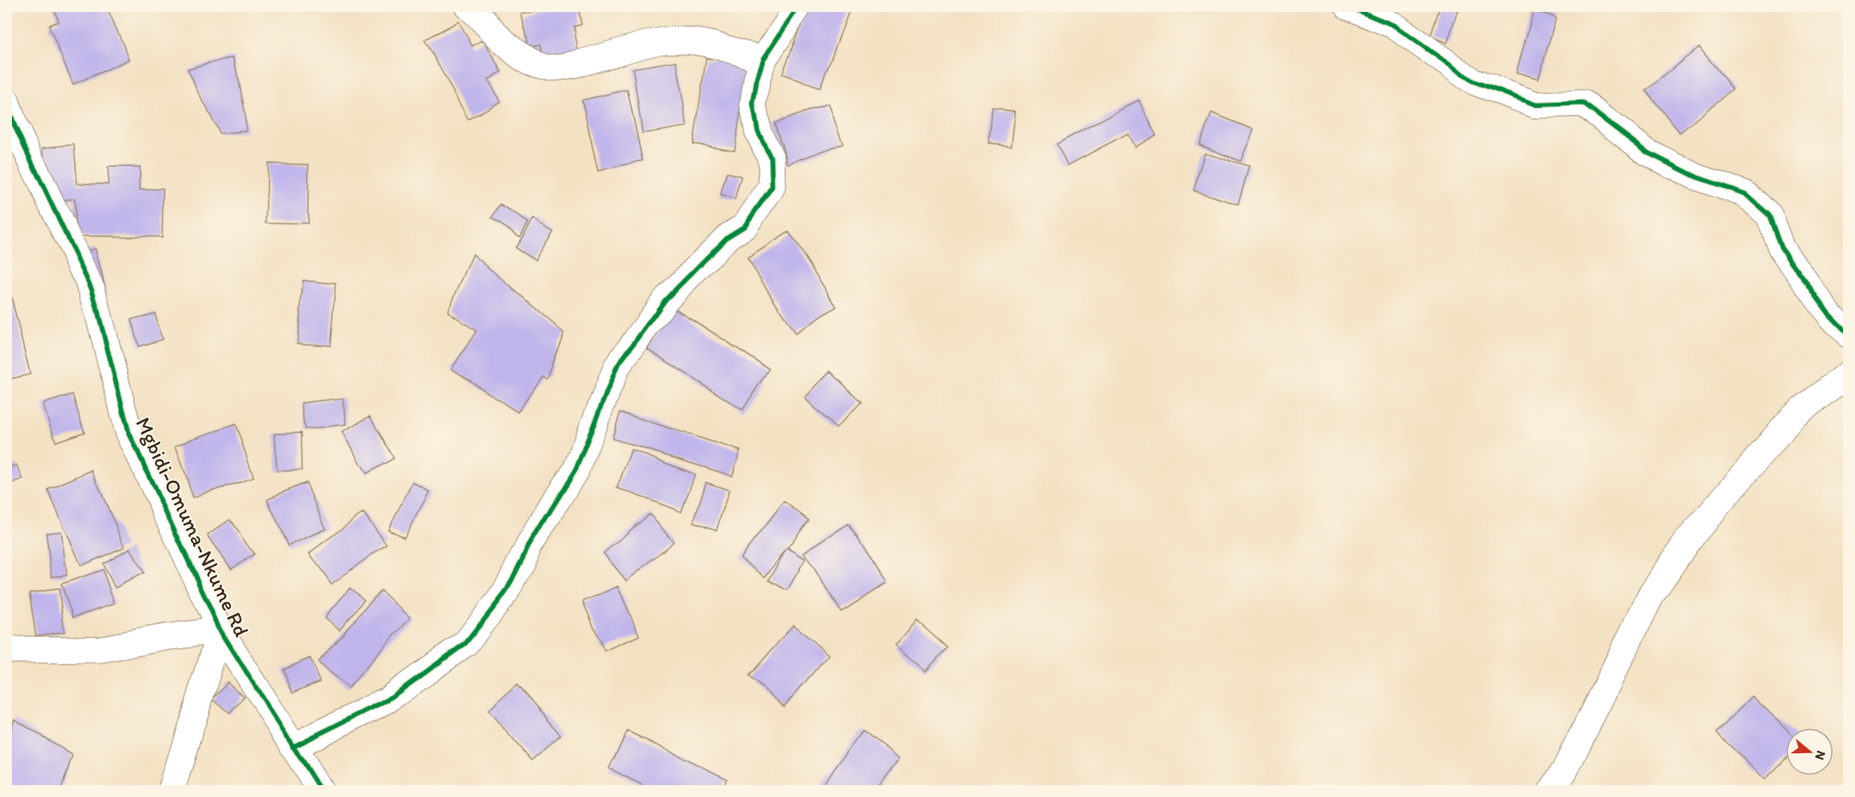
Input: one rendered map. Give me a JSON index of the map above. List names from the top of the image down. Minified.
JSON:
{"streets":{"street":["Mgbidi-Omuma-Nkume Rd"]},"north":"right"}
